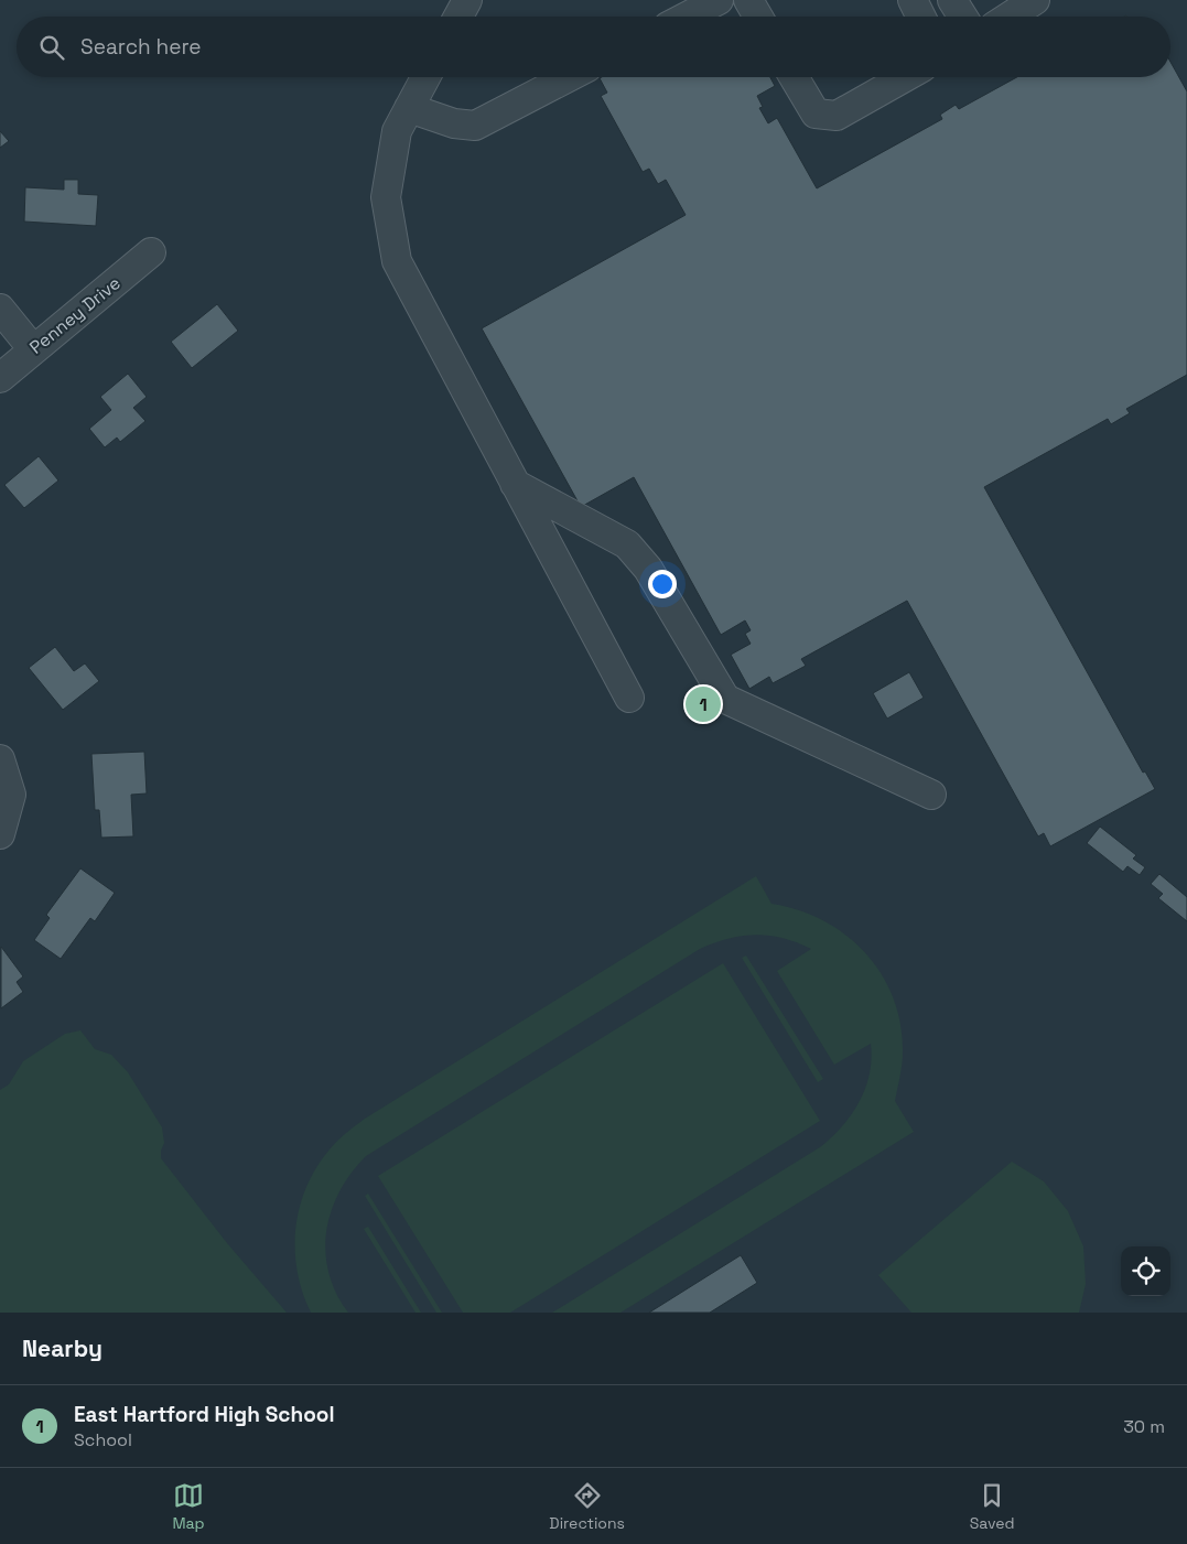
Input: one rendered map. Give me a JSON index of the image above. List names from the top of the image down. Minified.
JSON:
{"streets":{"street":["Penney Drive"]},"page":{"search":"Search here","pins":"1","heading":"Nearby","list":[{"mark":"1","name":"East Hartford High School","note":"School","value":"30 m"}],"nav":["Map","Directions","Saved"]}}
